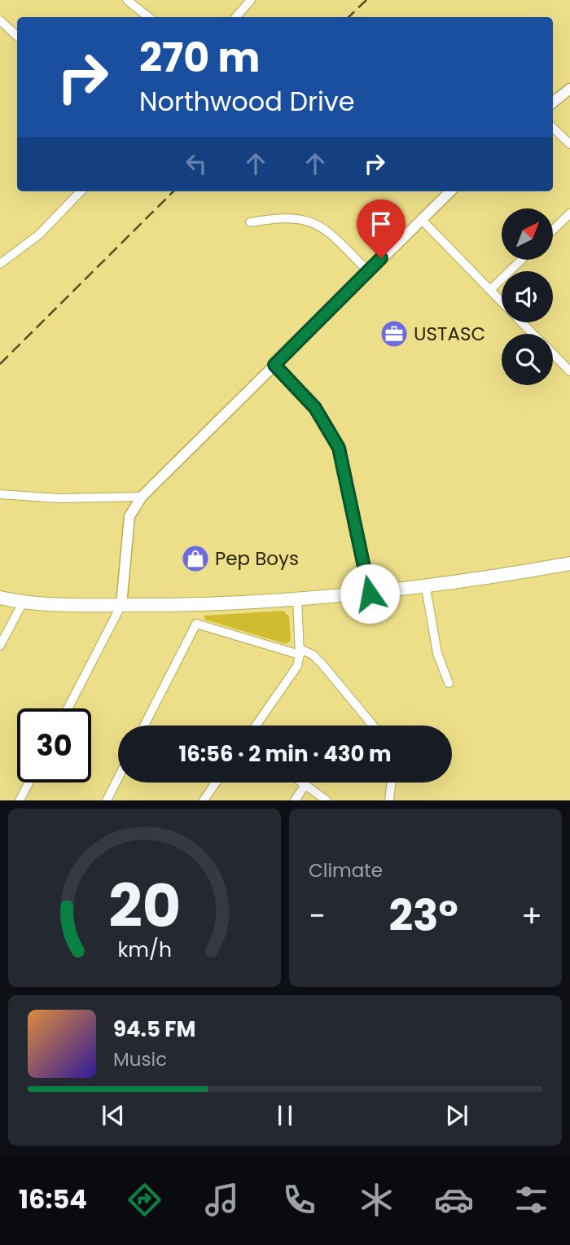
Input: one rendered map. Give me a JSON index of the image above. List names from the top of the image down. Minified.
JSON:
{"places":{"office":["USTASC"],"shop":["Pep Boys"]},"north":"top right","page":{"turn":["270 m","Northwood Drive"],"limit":"30","trip":"16:56 · 2 min · 430 m","tile":"Climate","heat":["−","23°","+"],"song":["94.5 FM","Music"],"tabs":"16:54","gauge":["20","km/h"]}}
